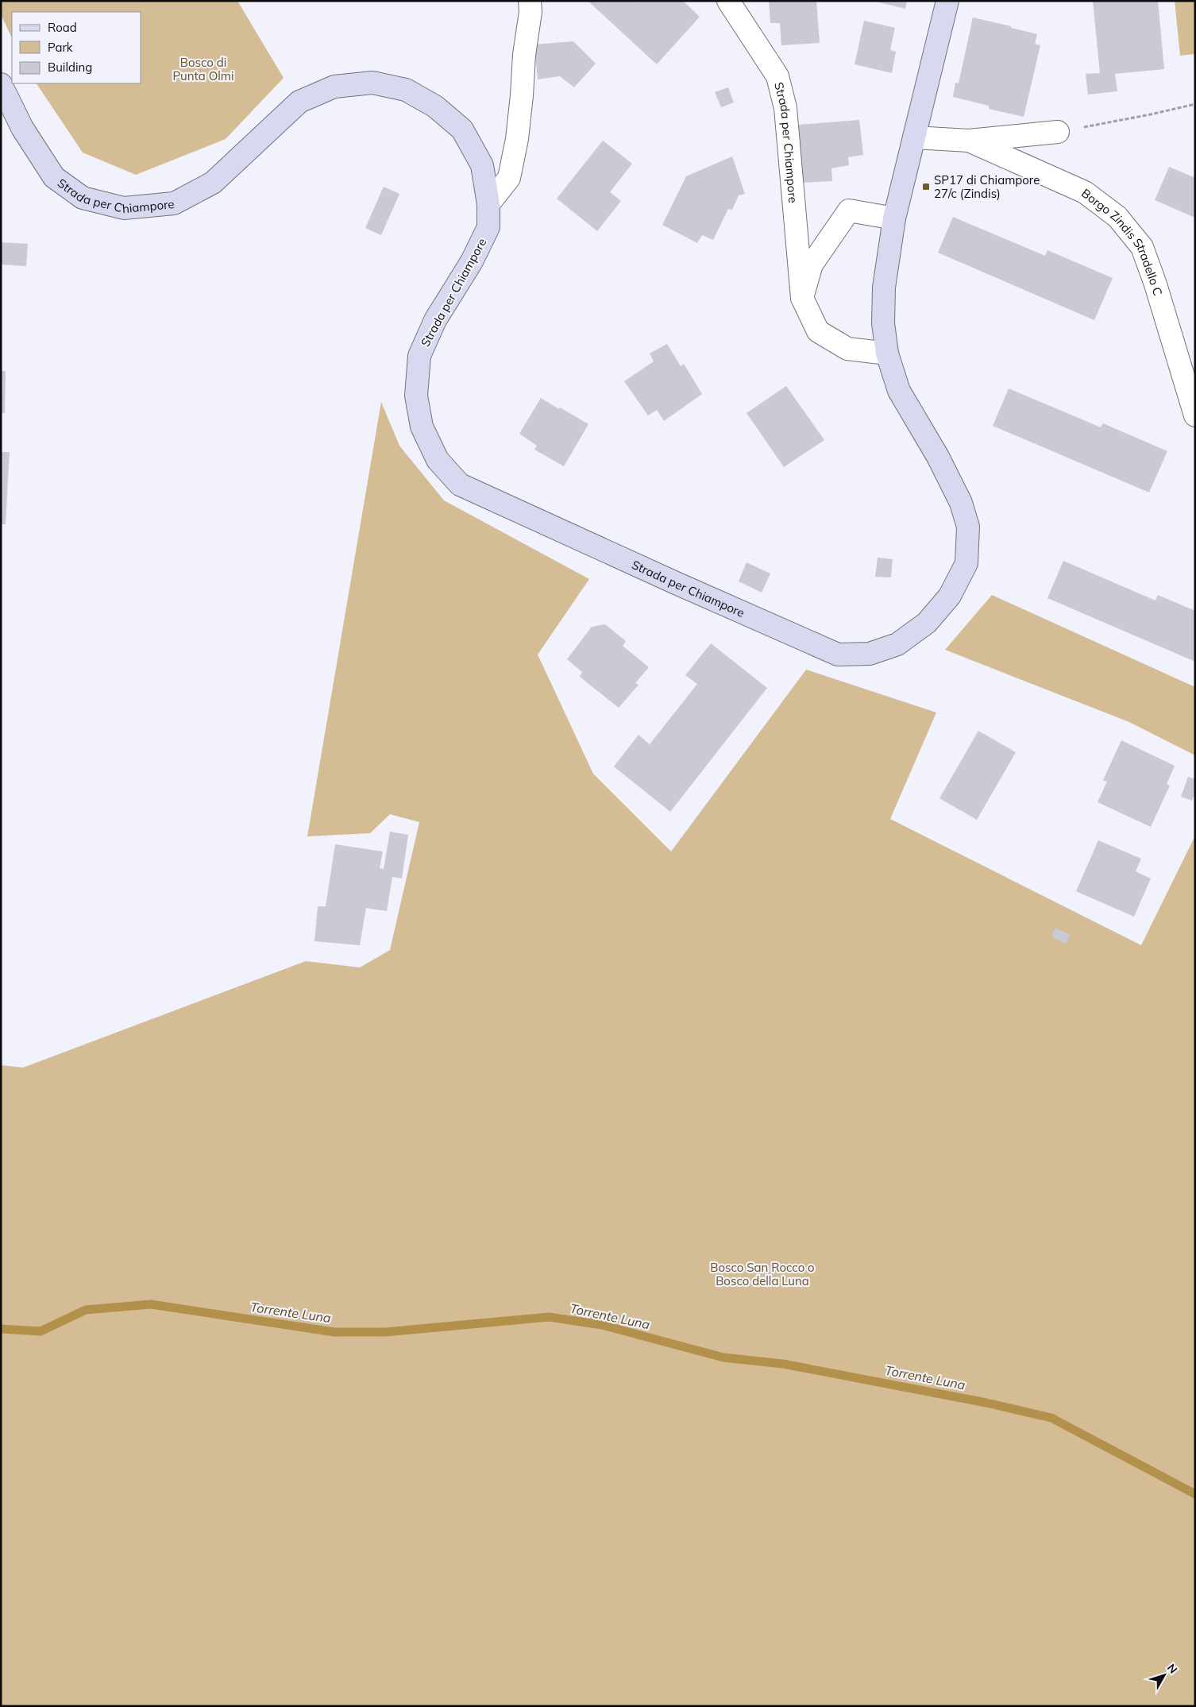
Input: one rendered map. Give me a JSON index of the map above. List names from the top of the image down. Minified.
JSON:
{"streets":{"street":["Strada per Chiampore","Borgo Zindis Stradello C"]},"crossings":[["Strada per Chiampore","Borgo Zindis Stradello C"]],"water":["Torrente Luna"],"parks":["Bosco di Punta Olmi","Bosco San Rocco o Bosco della Luna"],"places":{"transit":["SP17 di Chiampore 27/c (Zindis)"]},"legend":["Road","Park","Building"],"north":"top right"}
